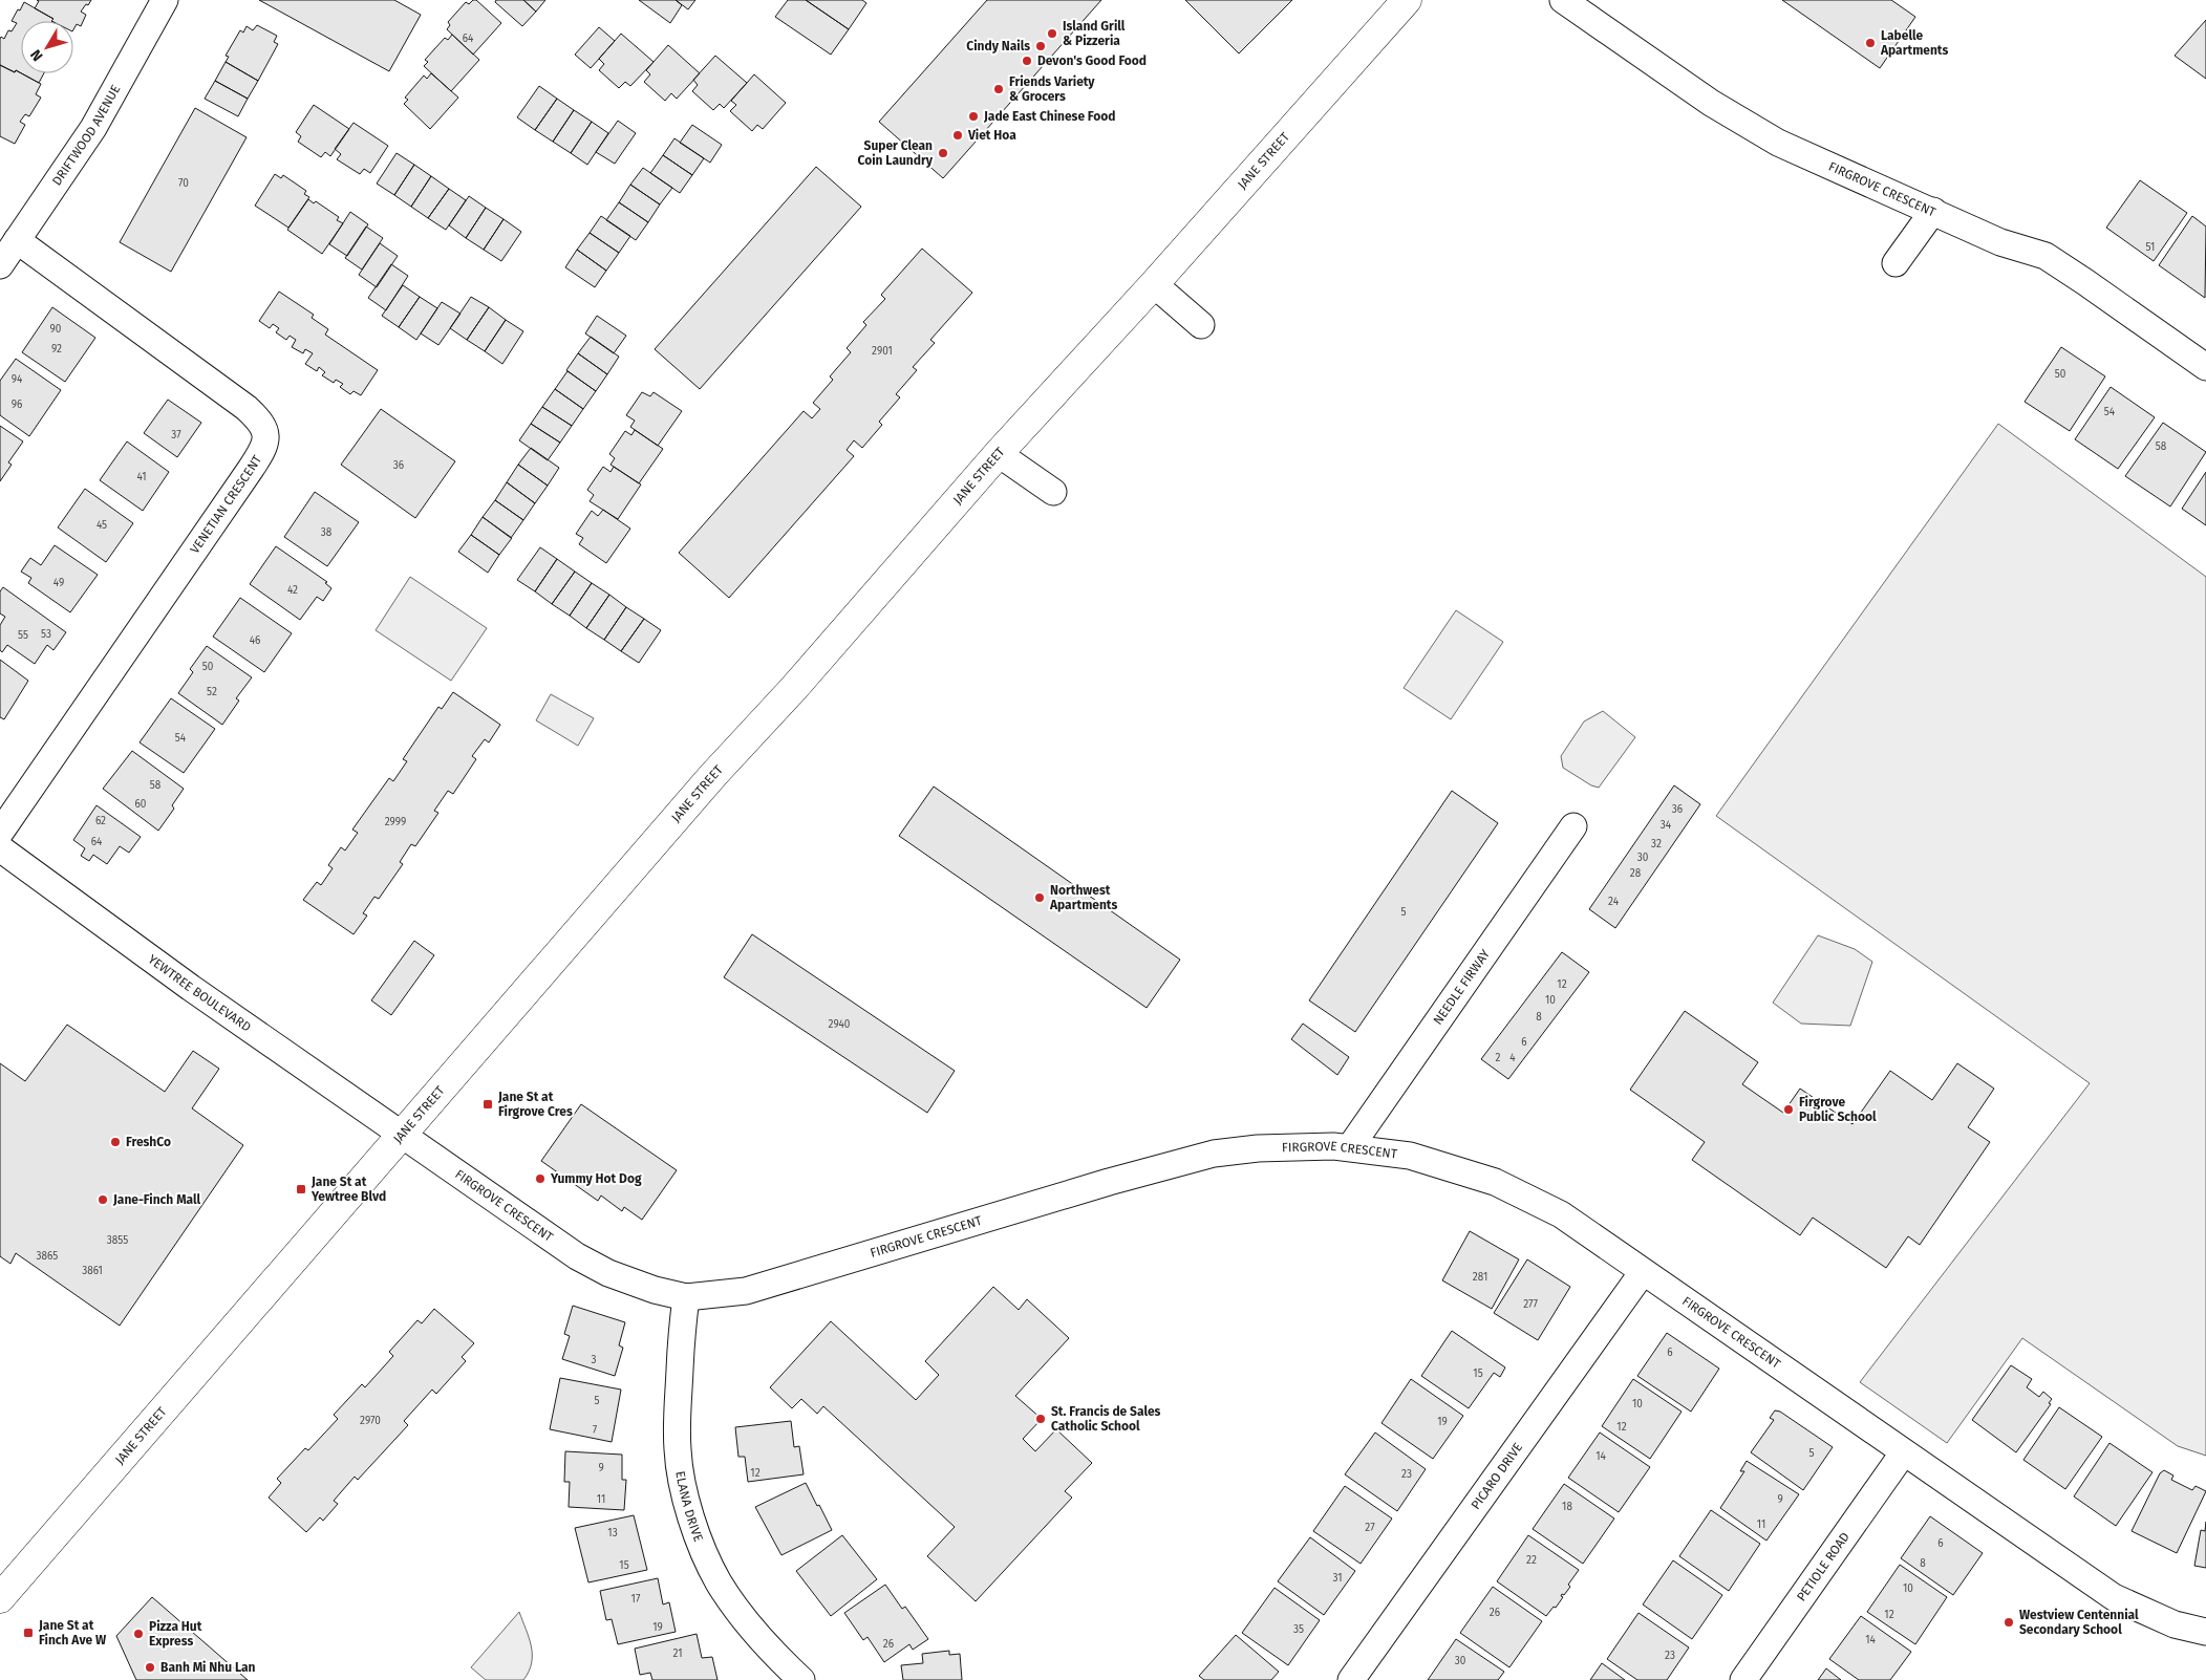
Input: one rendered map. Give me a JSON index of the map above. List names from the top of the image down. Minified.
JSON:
{"streets":{"main road":["JANE STREET"],"street":["DRIFTWOOD AVENUE","FIRGROVE CRESCENT","VENETIAN CRESCENT","NEEDLE FIRWAY","YEWTREE BOULEVARD","PICARO DRIVE","ELANA DRIVE","PETIOLE ROAD"]},"crossings":[["DRIFTWOOD AVENUE","VENETIAN CRESCENT"],["JANE STREET","FIRGROVE CRESCENT"],["JANE STREET","YEWTREE BOULEVARD"],["FIRGROVE CRESCENT","NEEDLE FIRWAY"],["FIRGROVE CRESCENT","YEWTREE BOULEVARD"],["FIRGROVE CRESCENT","PICARO DRIVE"],["FIRGROVE CRESCENT","ELANA DRIVE"],["FIRGROVE CRESCENT","PETIOLE ROAD"]],"places":{"other":["Island Grill & Pizzeria","Labelle Apartments","Cindy Nails","Devon's Good Food","Friends Variety & Grocers","Jade East Chinese Food","Viet Hoa","Super Clean Coin Laundry","Northwest Apartments","Firgrove Public School","FreshCo","Yummy Hot Dog","Jane-Finch Mall","St. Francis de Sales Catholic School","Westview Centennial Secondary School","Pizza Hut Express","Banh Mi Nhu Lan"],"transit":["Jane St at Firgrove Cres","Jane St at Yewtree Blvd","Jane St at Finch Ave W"]},"house_numbers":["64","70","51","90","92","2901","50","94","96","54","37","58","36","41","45","38","49","42","53","55","46","50","52","54","58","60","36","62","2999","34","64","32","30","28","24","5","12","10","8","2940","6","2","4","3855","3865","3861","281","277","6","3","15","5","10","2970","19","12","7","5","14","9","12","23","11","9","18","11","27","13","6","22","8","15","31","10","17","26","12","19","35","14","26","21","23","30"],"north":"bottom left"}
